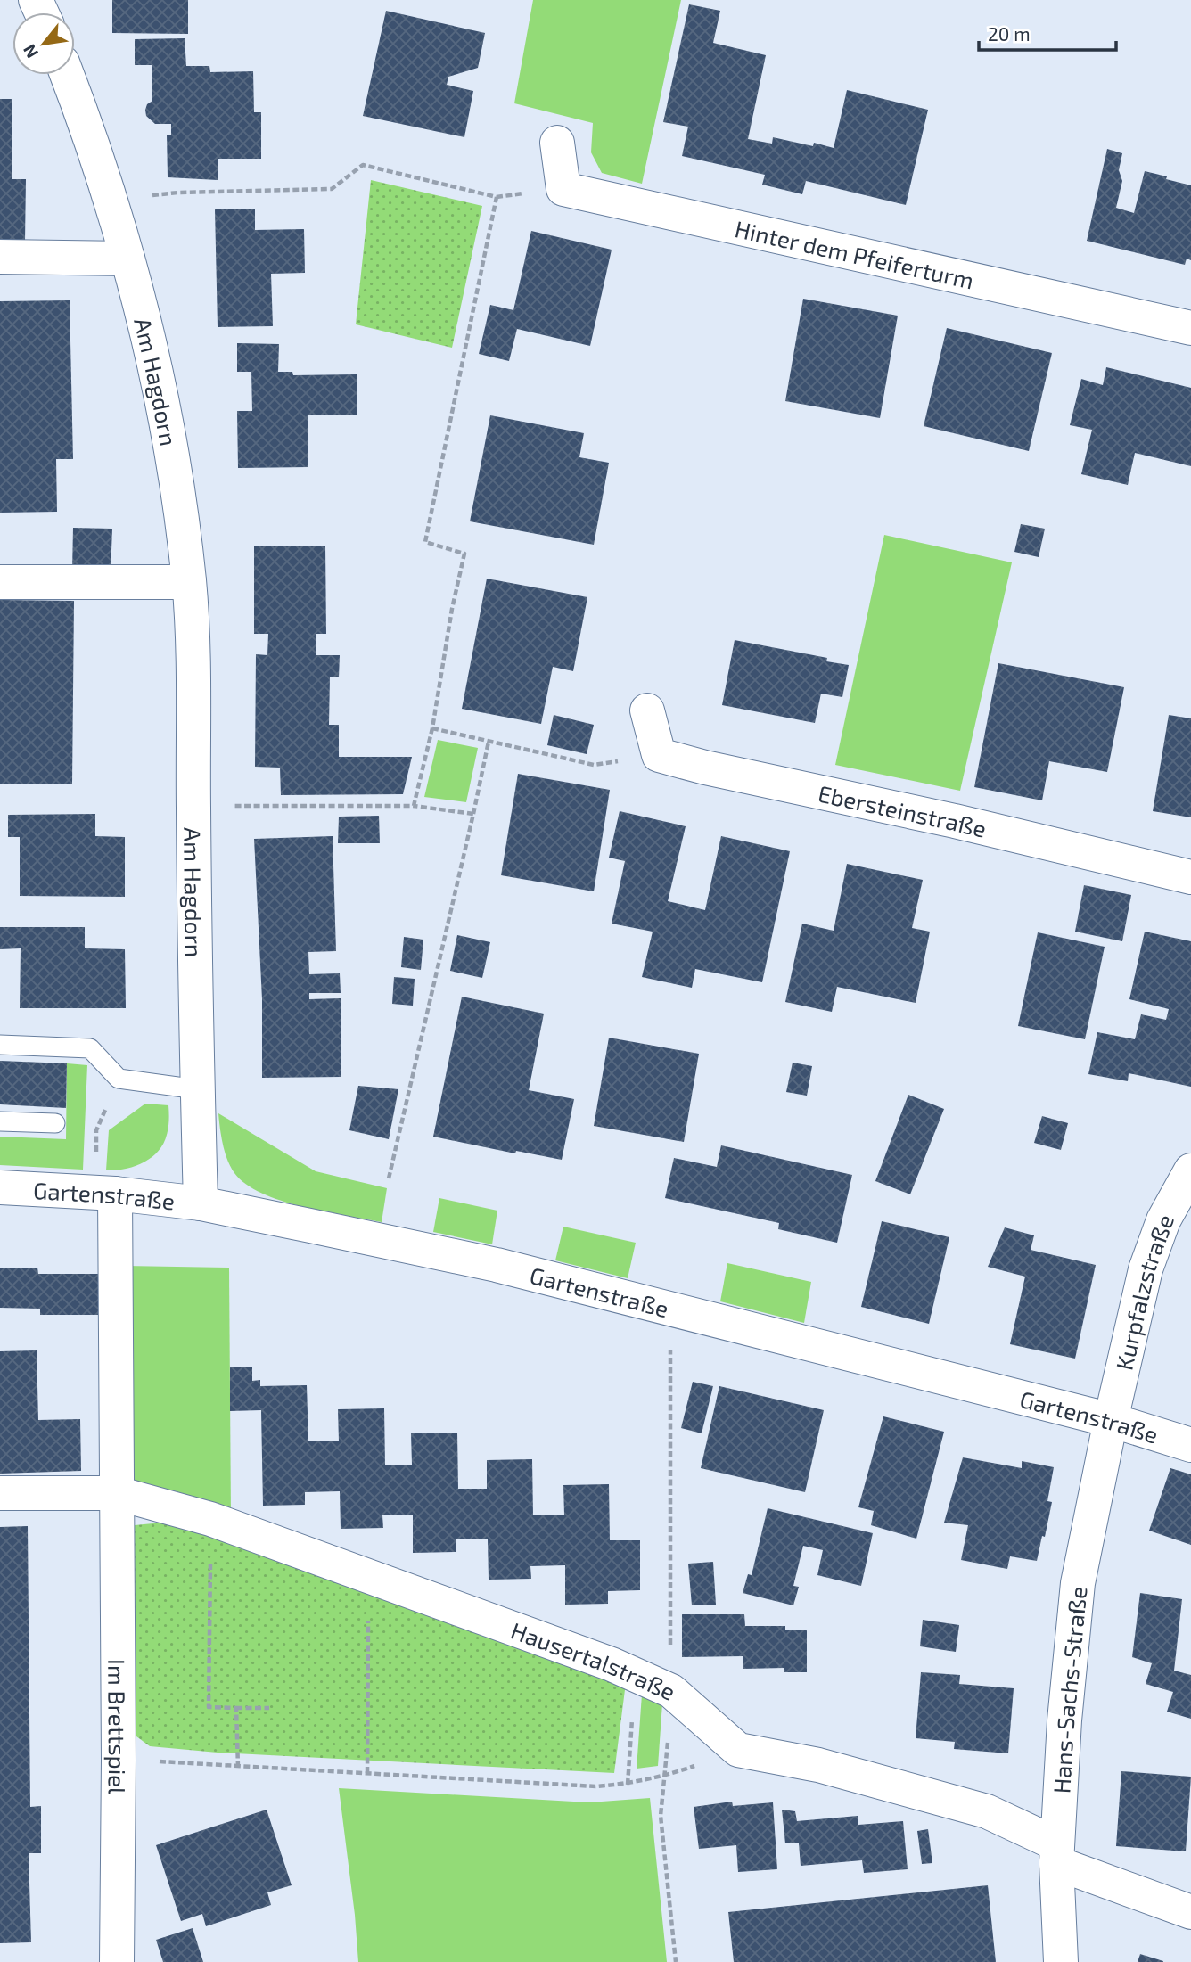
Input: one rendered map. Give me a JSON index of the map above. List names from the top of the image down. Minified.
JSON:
{"streets":{"street":["Hinter dem Pfeiferturm","Am Hagdorn","Ebersteinstraße","Gartenstraße","Kurpfalzstraße","Hausertalstraße","Hans-Sachs-Straße","Im Brettspiel"]},"crossings":[["Am Hagdorn","Gartenstraße"],["Gartenstraße","Kurpfalzstraße"],["Gartenstraße","Hans-Sachs-Straße"],["Gartenstraße","Im Brettspiel"],["Kurpfalzstraße","Hans-Sachs-Straße"],["Hausertalstraße","Hans-Sachs-Straße"],["Hausertalstraße","Im Brettspiel"]],"scale_bar":"20 m","north":"bottom left"}
